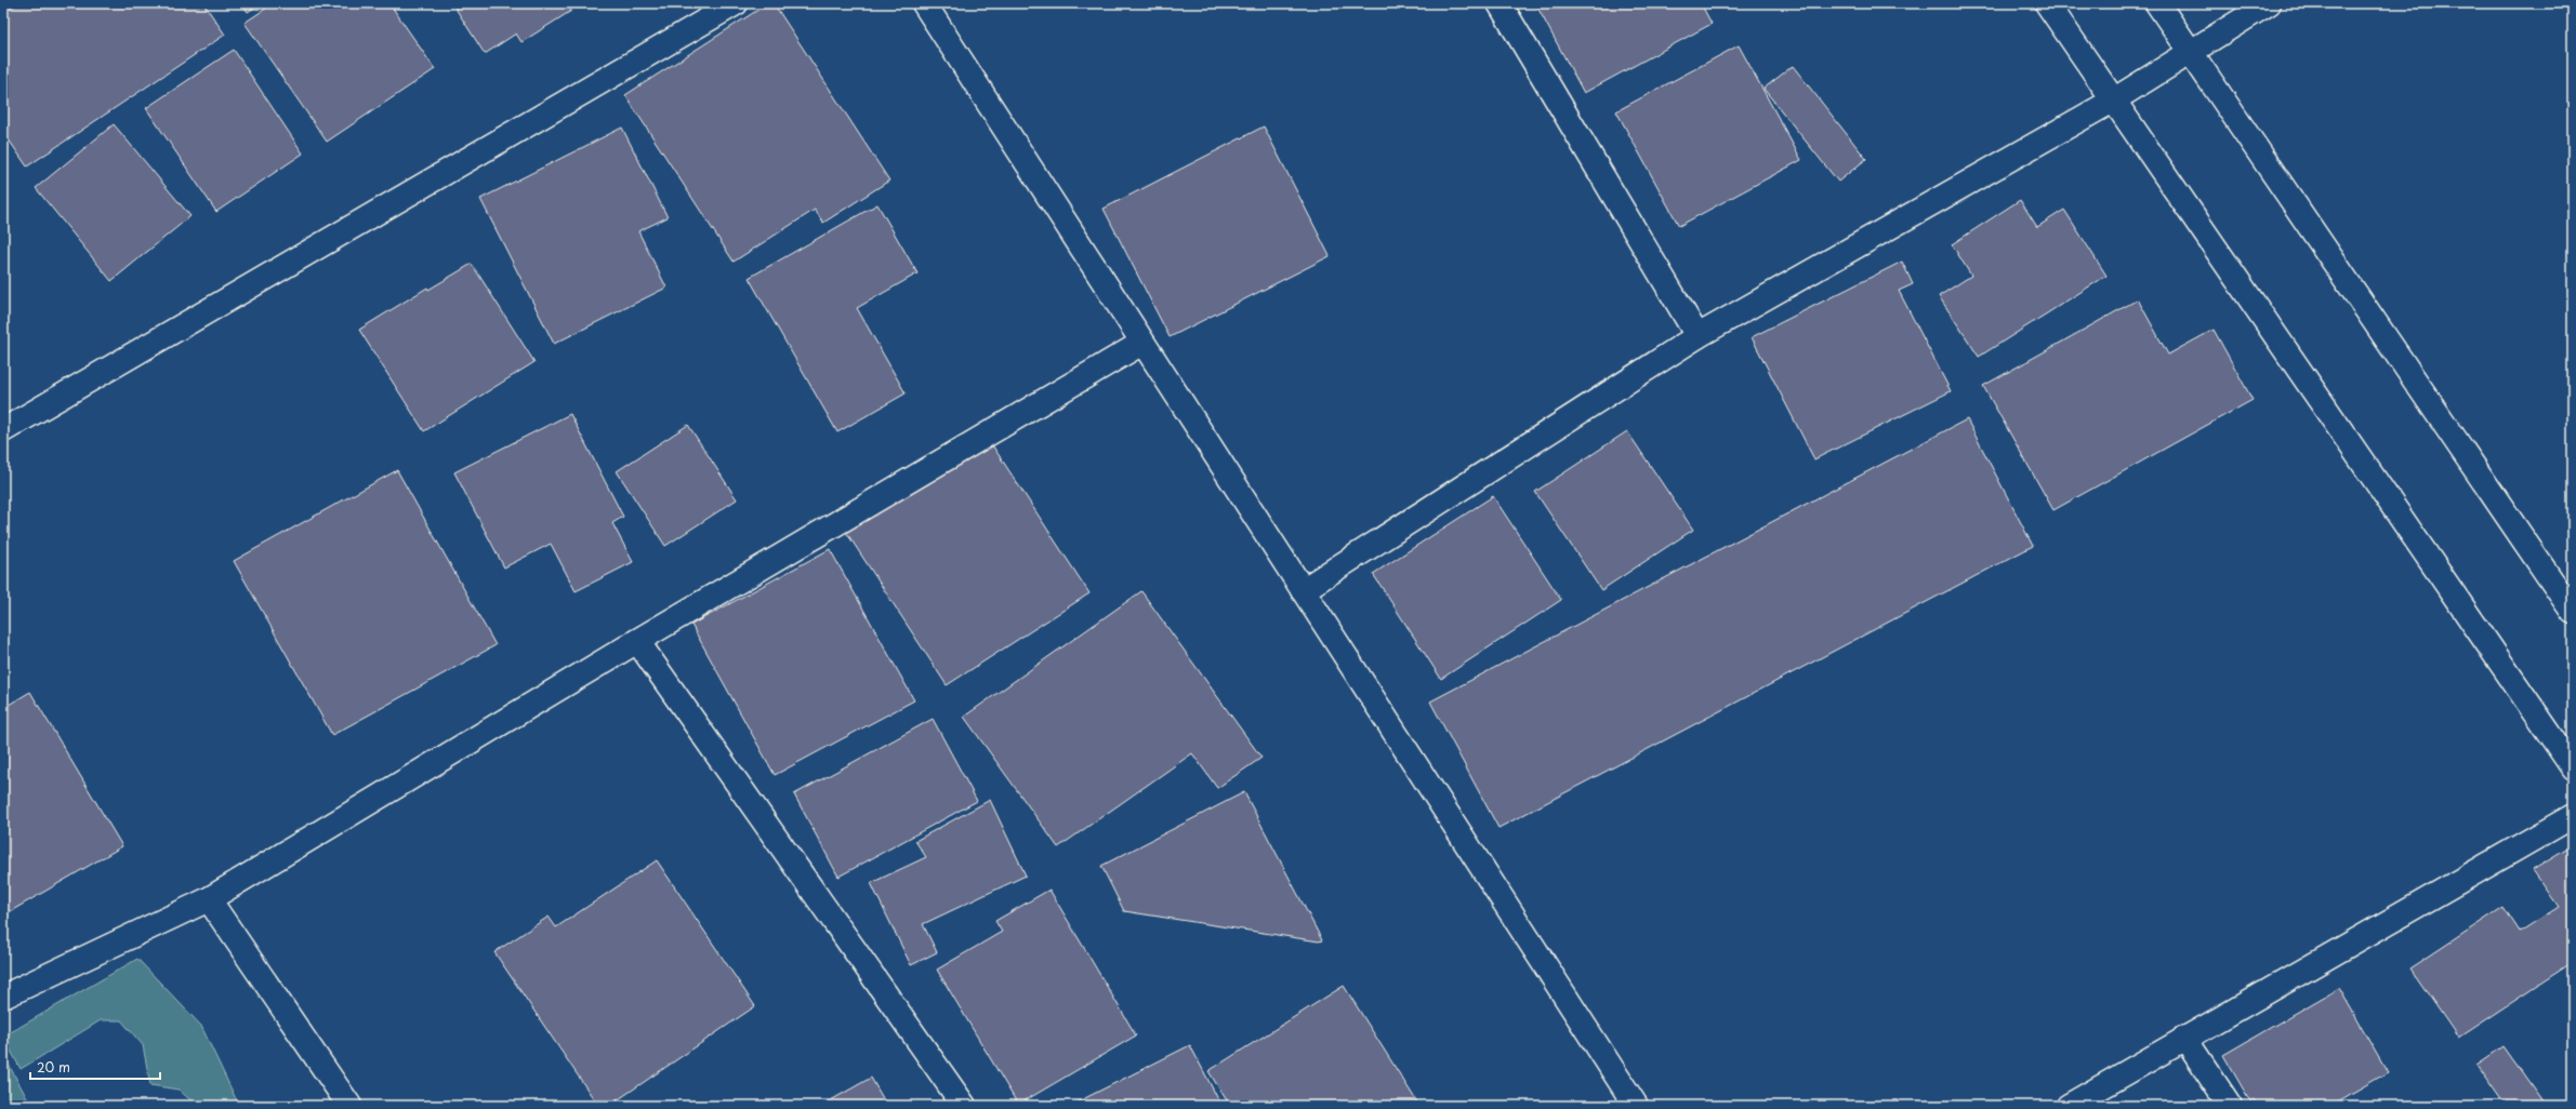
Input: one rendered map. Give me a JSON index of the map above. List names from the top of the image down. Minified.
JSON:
{"scale_bar":"20 m"}
